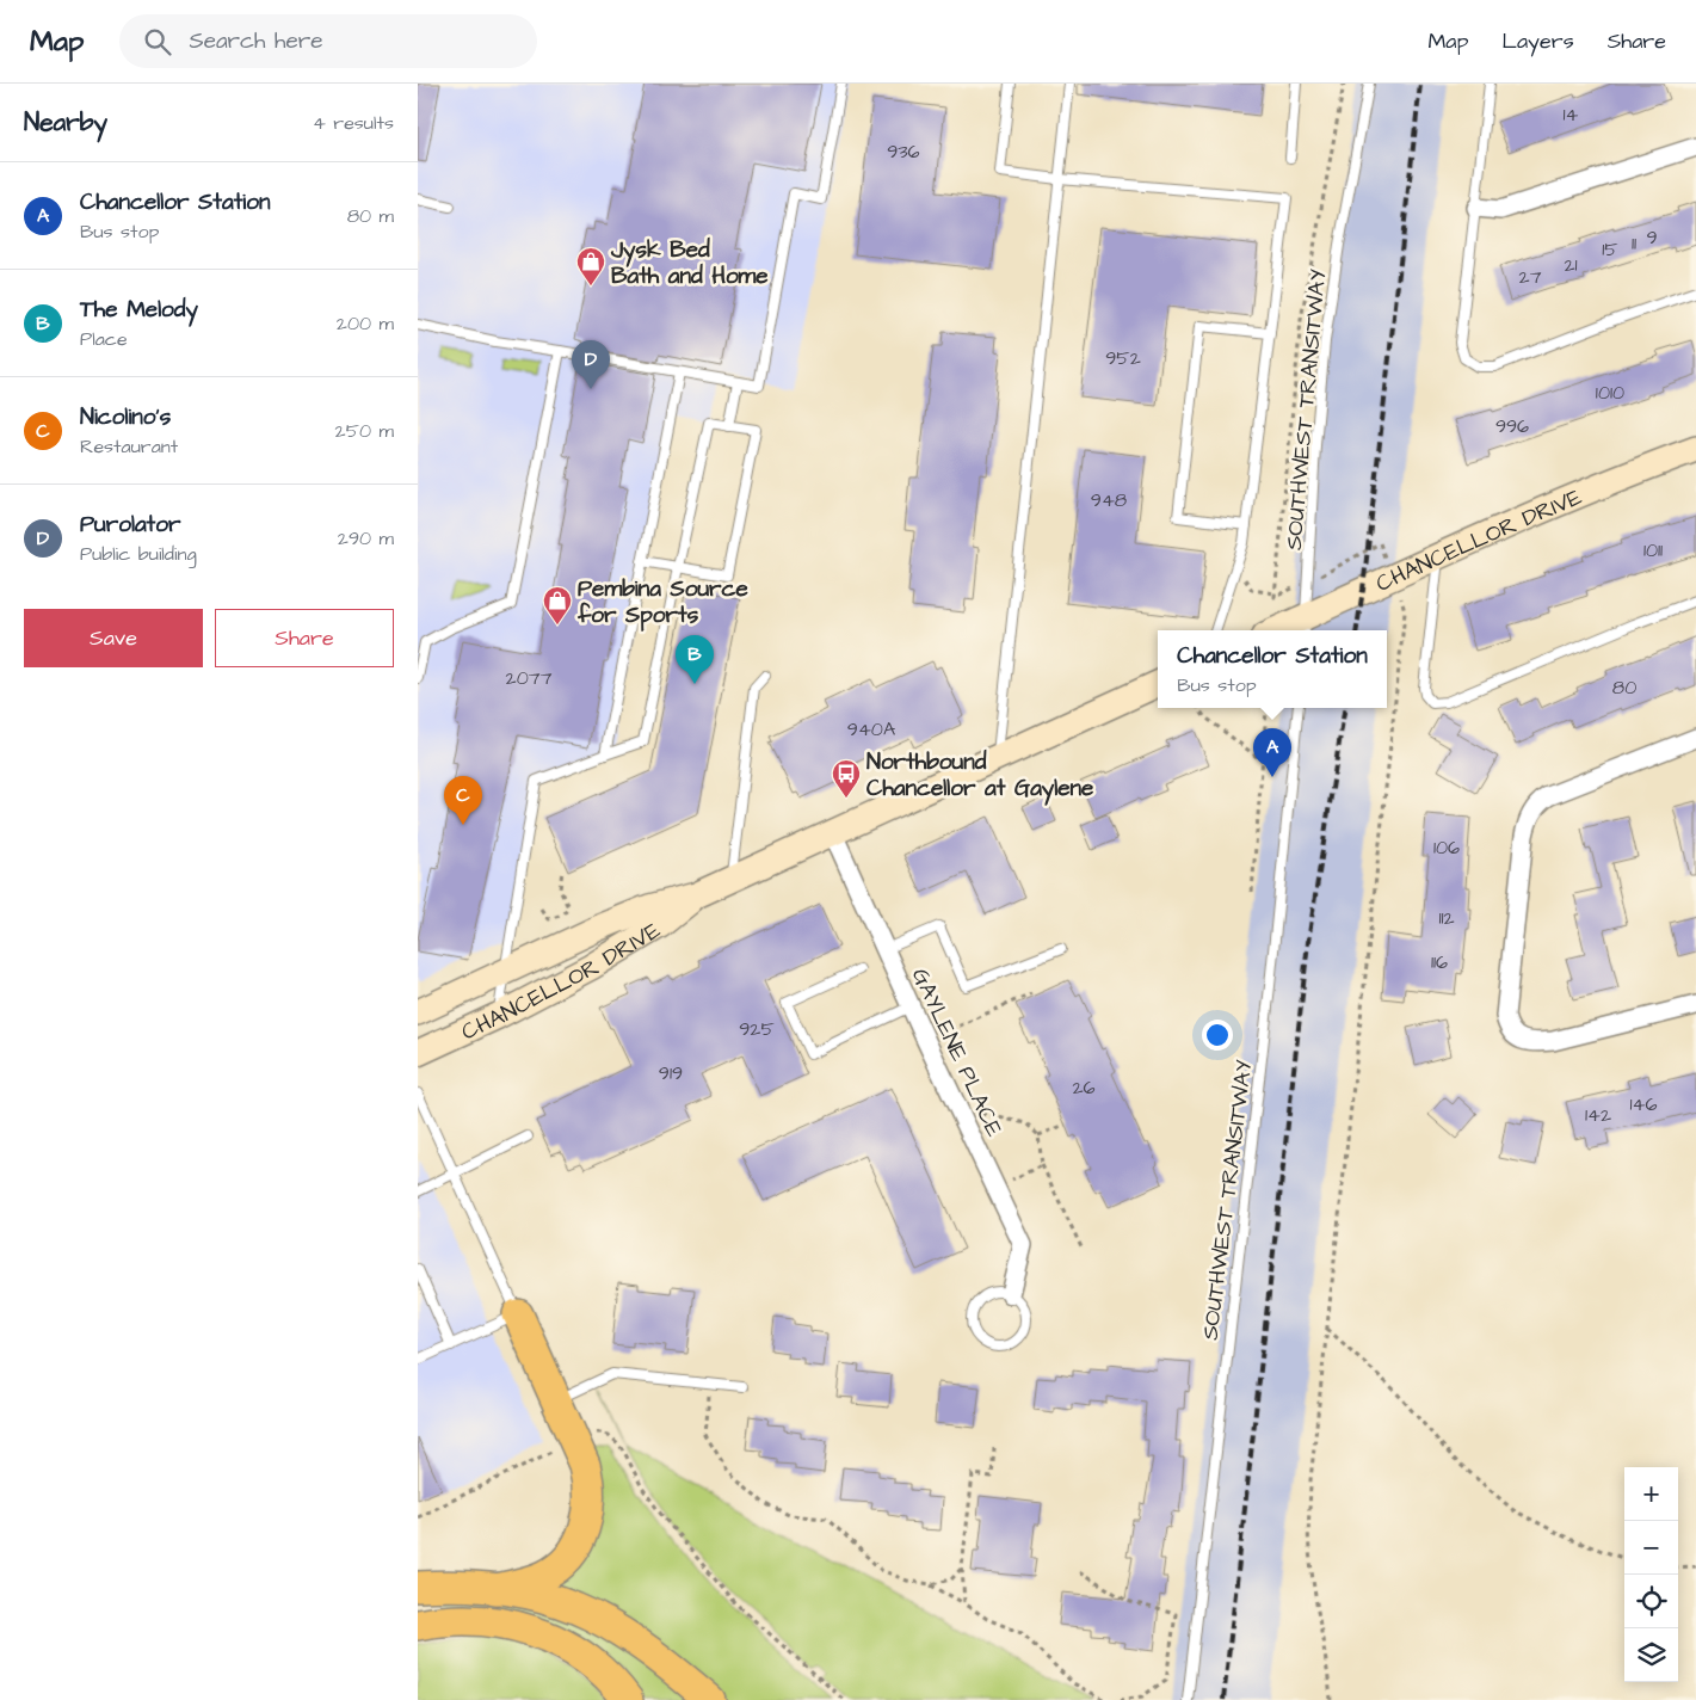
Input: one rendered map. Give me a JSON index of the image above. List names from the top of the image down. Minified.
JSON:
{"streets":{"street":["CHANCELLOR DRIVE","GAYLENE PLACE"],"lane":["SOUTHWEST TRANSITWAY"]},"crossings":[["SOUTHWEST TRANSITWAY","CHANCELLOR DRIVE"],["CHANCELLOR DRIVE","GAYLENE PLACE"]],"places":{"shop":["Jysk Bed Bath and Home","Pembina Source for Sports"],"bus stop":["Northbound Chancellor at Gaylene"]},"house_numbers":["14","936","9","11","15","21","27","952","1010","996","948","1011","2077","80","940A","106","112","116","925","919","26","146","142"],"page":{"header":"Map","search":"Search here","nav":["Map","Layers","Share"],"heading":["Nearby","4 results"],"list":[{"mark":"A","name":"Chancellor Station","note":"Bus stop","value":"80 m"},{"mark":"B","name":"The Melody","note":"Place","value":"200 m"},{"mark":"C","name":"Nicolino's","note":"Restaurant","value":"250 m"},{"mark":"D","name":"Purolator","note":"Public building","value":"290 m"}],"pins":["D","B","A","C"],"buttons":["Save","Share"],"popup":["Chancellor Station","Bus stop"],"map_buttons":["+","−"]}}
